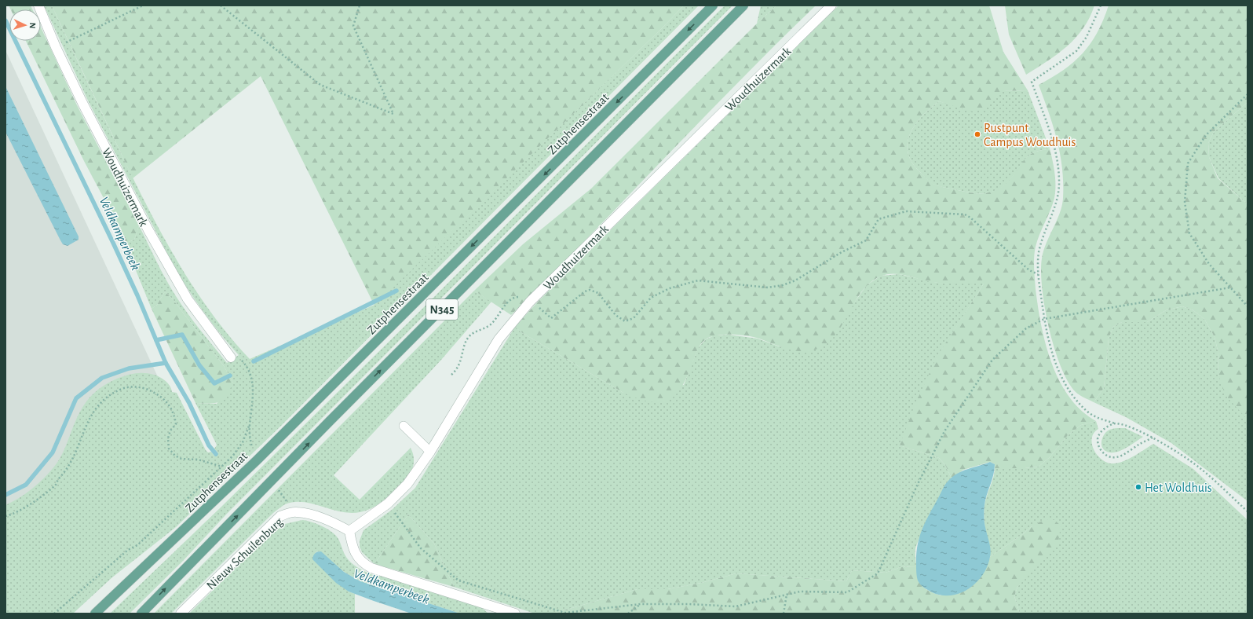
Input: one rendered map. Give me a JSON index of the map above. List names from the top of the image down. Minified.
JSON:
{"streets":{"main road":["Zutphensestraat","N345"],"street":["Woudhuizermark","Nieuw Schuilenburg"]},"crossings":[["Woudhuizermark","Nieuw Schuilenburg"]],"water":["Veldkamperbeek"],"places":["Rustpunt Campus Woudhuis","Het Woldhuis"],"north":"right"}
